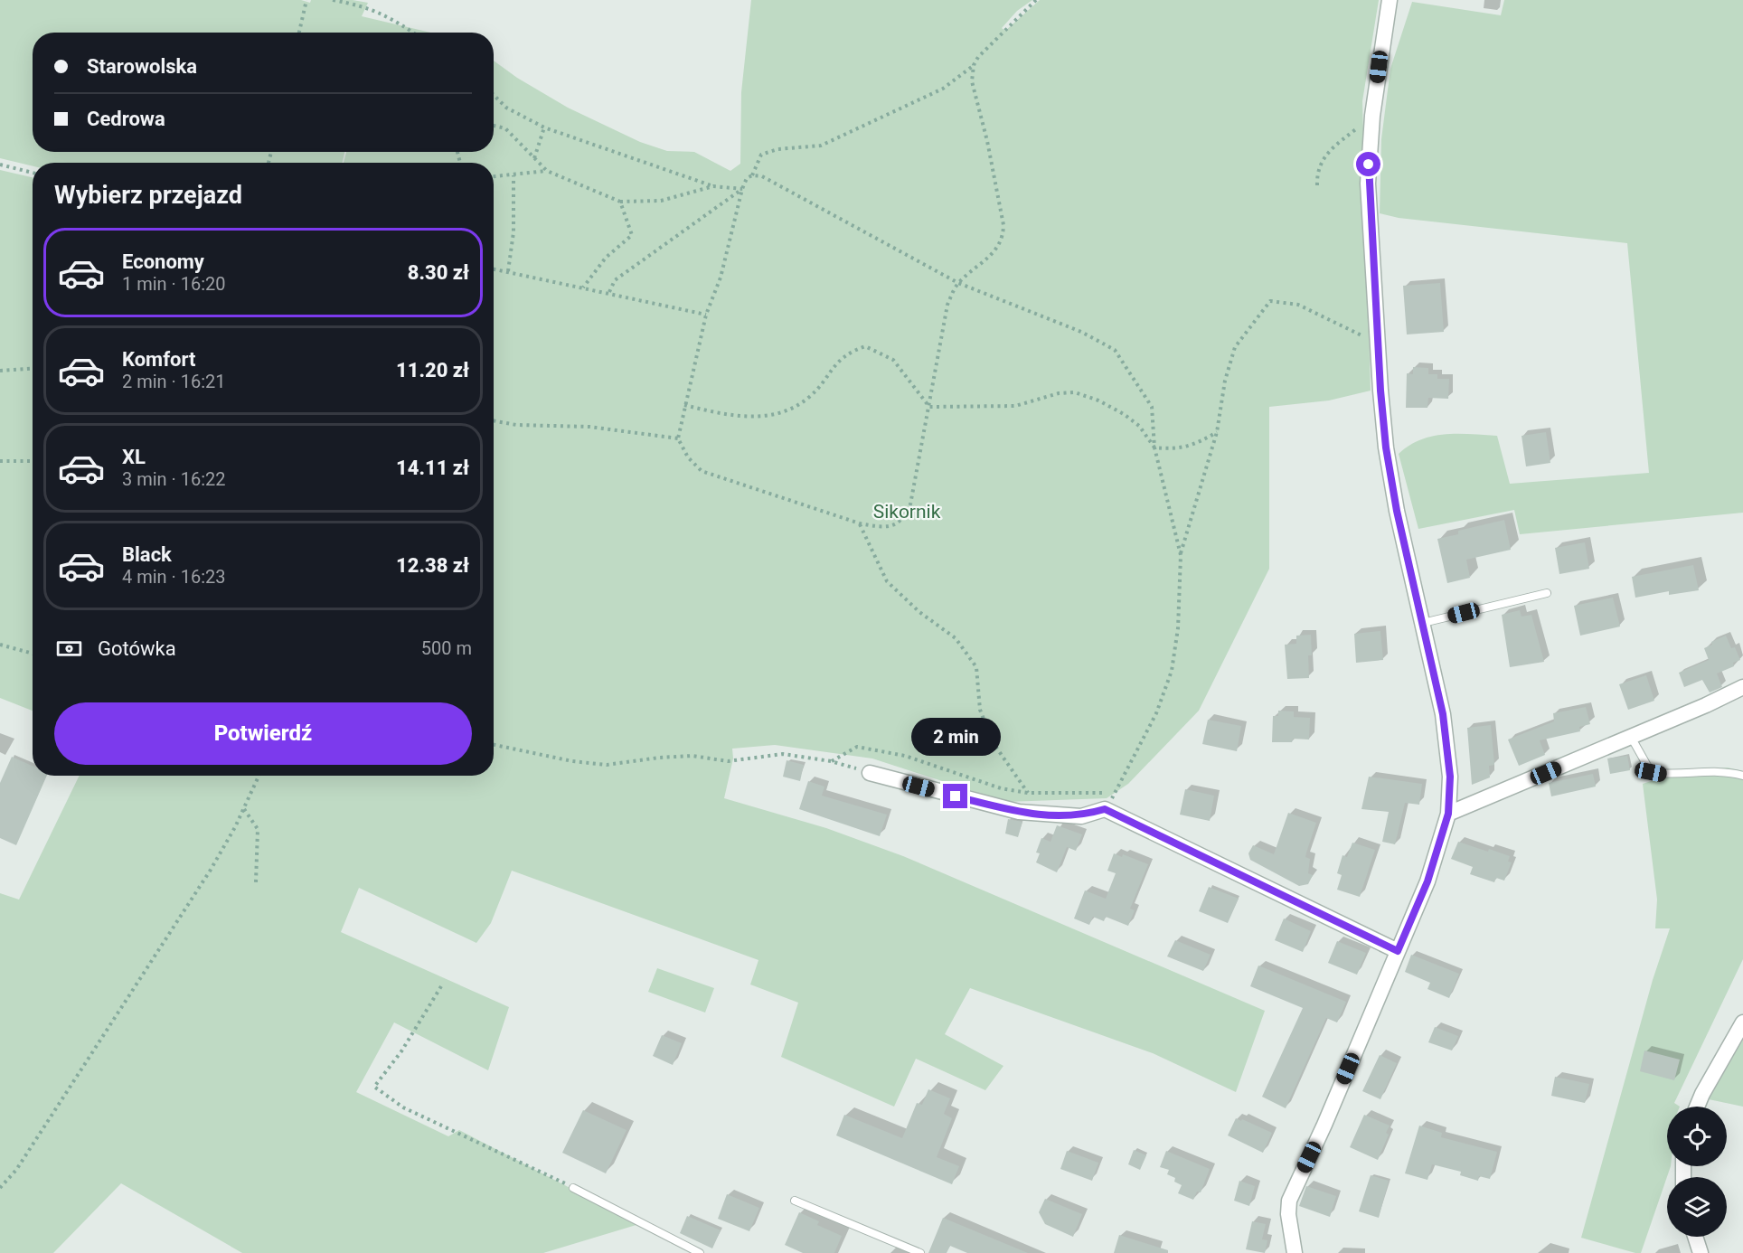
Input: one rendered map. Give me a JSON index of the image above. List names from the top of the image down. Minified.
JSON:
{"parks":["Sikornik"],"page":{"banner":["Starowolska","Cedrowa"],"heading":"Wybierz przejazd","list":[{"name":"Economy","note":"1 min · 16:20","value":"8.30 zł"},{"name":"Komfort","note":"2 min · 16:21","value":"11.20 zł"},{"name":"XL","note":"3 min · 16:22","value":"14.11 zł"},{"name":"Black","note":"4 min · 16:23","value":"12.38 zł"}],"pay":["Gotówka","500 m"],"buttons":"Potwierdź","bubble":"2 min"}}
